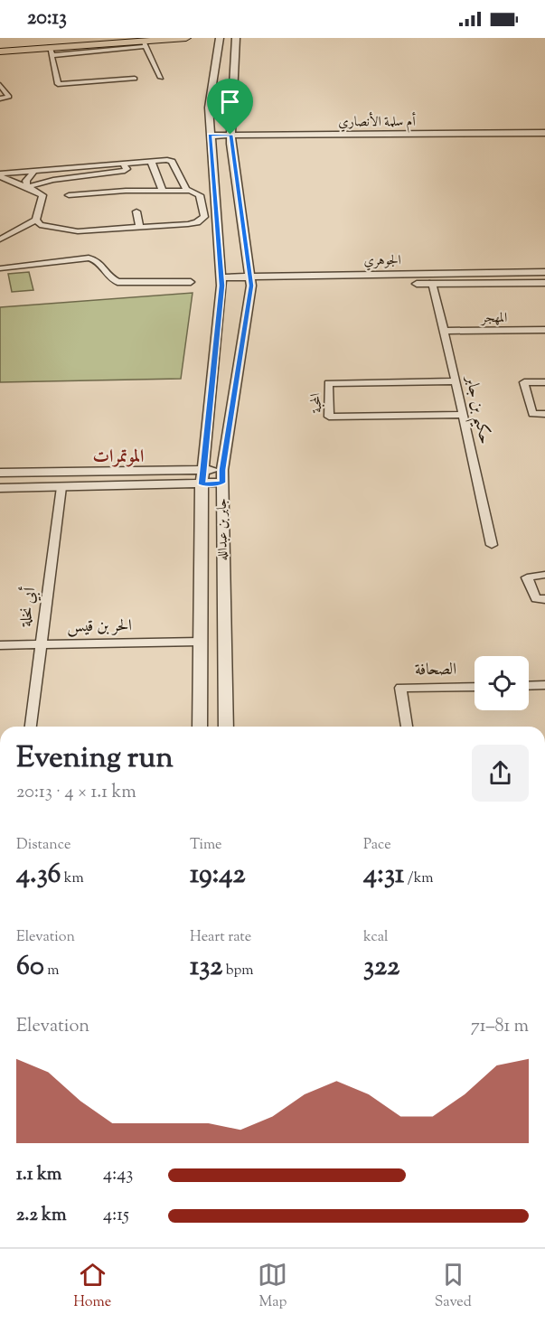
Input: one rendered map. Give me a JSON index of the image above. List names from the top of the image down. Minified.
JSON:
{"streets":{"street":["أم سلمة الأنصاري","الجوهري","المهجر","المحبة","حكيم بن جابر","جابر بن عبدالله","أبي نخلة","الحر بن قيس","الصحافة"]},"crossings":[["أم سلمة الأنصاري","جابر بن عبدالله"],["الجوهري","حكيم بن جابر"],["الجوهري","جابر بن عبدالله"],["المهجر","حكيم بن جابر"],["المحبة","حكيم بن جابر"],["جابر بن عبدالله","الحر بن قيس"],["أبي نخلة","الحر بن قيس"]],"districts":["الموتمرات"],"page":{"status":"20:13","heading":["Evening run","20:13 · 4 × 1.1 km"],"stats":[["Distance","4.36 km"],["Time","19:42"],["Pace","4:31 /km"],["Elevation","60 m"],["Heart rate","132 bpm"],["kcal","322"]],"chart":["Elevation","71–81 m"],"list":[{"name":"1.1 km","note":"4:43"},{"name":"2.2 km","note":"4:15"}],"tabs":["Home","Map","Saved"]}}
